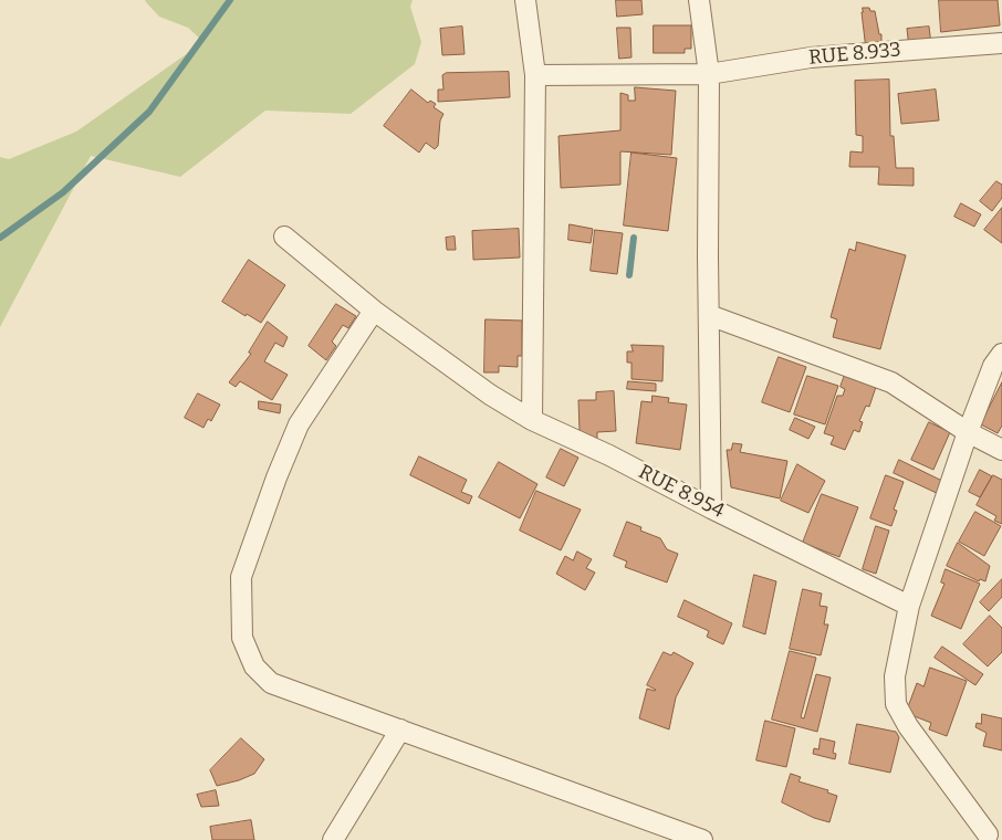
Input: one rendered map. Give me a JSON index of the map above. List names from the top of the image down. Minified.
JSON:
{"streets":{"street":["RUE 8.933","RUE 8.954"]}}
